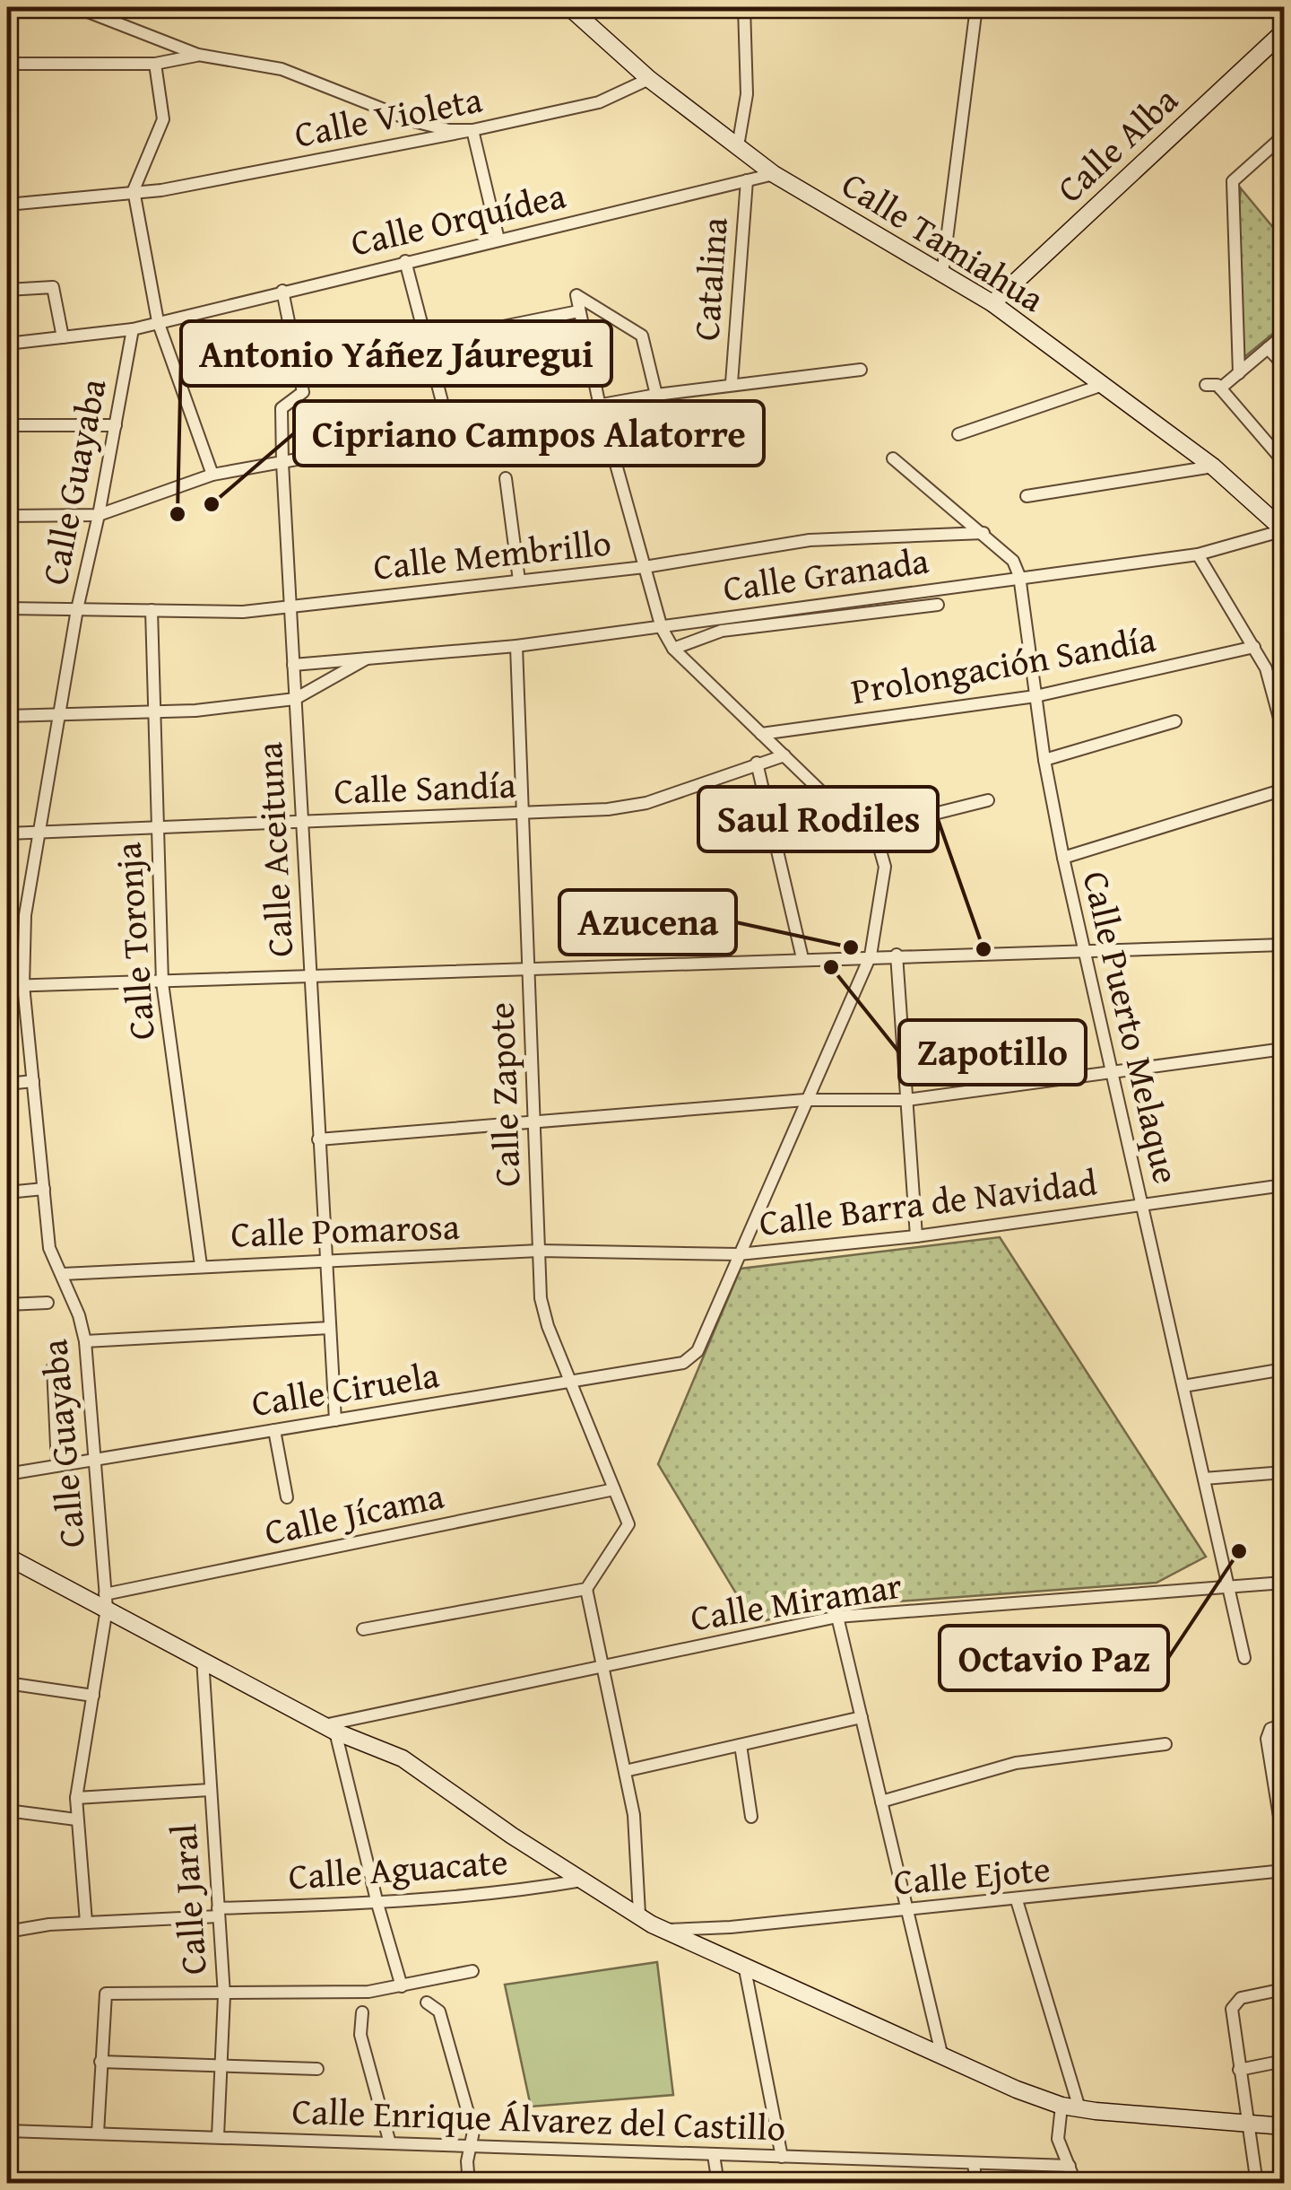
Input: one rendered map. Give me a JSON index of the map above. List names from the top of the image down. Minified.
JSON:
{"streets":{"street":["Calle Violeta","Calle Alba","Calle Orquídea","Calle Tamiahua","Catalina","Calle Guayaba","Calle Membrillo","Calle Granada","Prolongación Sandía","Calle Sandía","Calle Aceituna","Calle Toronja","Calle Puerto Melaque","Calle Zapote","Calle Barra de Navidad","Calle Pomarosa","Calle Ciruela","Calle Jícama","Calle Miramar","Calle Aguacate","Calle Ejote","Calle Jaral","Calle Enrique Álvarez del Castillo"]},"crossings":[["Calle Violeta","Calle Tamiahua"],["Calle Alba","Calle Tamiahua"],["Calle Orquídea","Calle Tamiahua"],["Calle Orquídea","Catalina"],["Calle Orquídea","Calle Guayaba"],["Calle Tamiahua","Calle Granada"],["Calle Guayaba","Calle Membrillo"],["Calle Guayaba","Calle Granada"],["Calle Guayaba","Calle Sandía"],["Calle Guayaba","Calle Pomarosa"],["Calle Guayaba","Calle Ciruela"],["Calle Guayaba","Calle Jícama"],["Calle Guayaba","Calle Aguacate"],["Calle Membrillo","Calle Aceituna"],["Calle Membrillo","Calle Toronja"],["Calle Membrillo","Calle Puerto Melaque"],["Calle Granada","Calle Aceituna"],["Calle Granada","Calle Toronja"],["Calle Granada","Calle Puerto Melaque"],["Calle Granada","Calle Zapote"],["Prolongación Sandía","Calle Puerto Melaque"],["Calle Sandía","Calle Aceituna"],["Calle Sandía","Calle Toronja"],["Calle Sandía","Calle Zapote"],["Calle Aceituna","Calle Pomarosa"],["Calle Aceituna","Calle Ciruela"],["Calle Toronja","Calle Pomarosa"],["Calle Puerto Melaque","Calle Barra de Navidad"],["Calle Puerto Melaque","Calle Miramar"],["Calle Zapote","Calle Pomarosa"],["Calle Zapote","Calle Ciruela"],["Calle Zapote","Calle Jícama"],["Calle Barra de Navidad","Calle Pomarosa"],["Calle Barra de Navidad","Calle Ciruela"],["Calle Pomarosa","Calle Ciruela"],["Calle Aguacate","Calle Jaral"],["Calle Jaral","Calle Enrique Álvarez del Castillo"]],"places":["Cipriano Campos Alatorre","Antonio Yáñez Jáuregui","Azucena","Saul Rodiles","Zapotillo","Octavio Paz"]}
